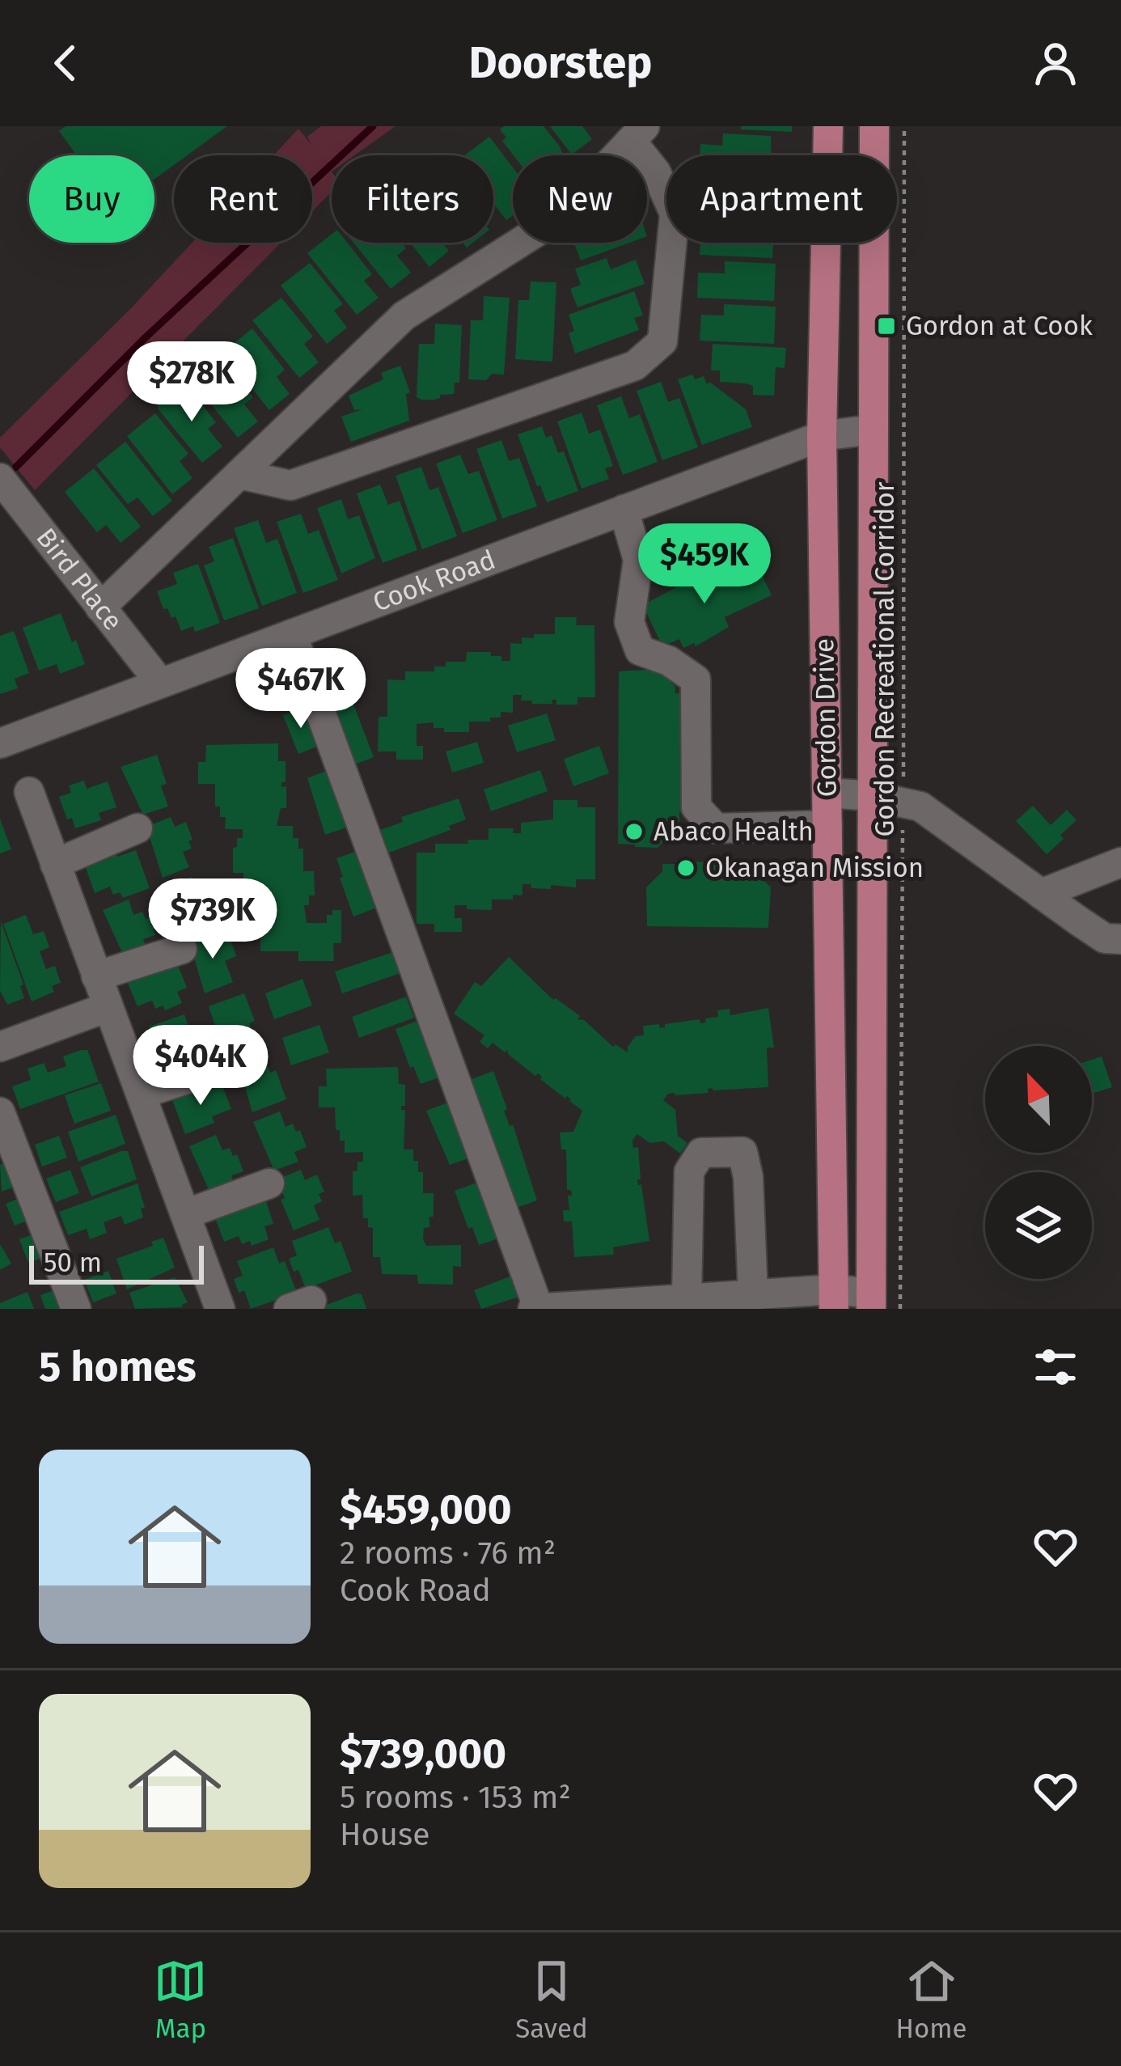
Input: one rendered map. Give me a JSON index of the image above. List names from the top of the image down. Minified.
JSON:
{"streets":{"main road":["Gordon Drive"],"street":["Bird Place","Cook Road"],"path":["Gordon Recreational Corridor"]},"crossings":[["Bird Place","Cook Road"],["Cook Road","Gordon Drive"]],"places":{"transit":["Gordon at Cook"],"other":["Abaco Health","Okanagan Mission"]},"scale_bar":"50 m","north":"top left","page":{"header":"Doorstep","chip":["Buy","Rent","Filters","New","Apartment"],"price":["$278K","$459K","$467K","$739K","$404K"],"scale":"50 m","heading":"5 homes","list":[{"name":"$459,000","note":"2 rooms · 76 m² · Cook Road"},{"name":"$739,000","note":"5 rooms · 153 m² · House"}],"tabs":["Map","Saved","Home"]}}
